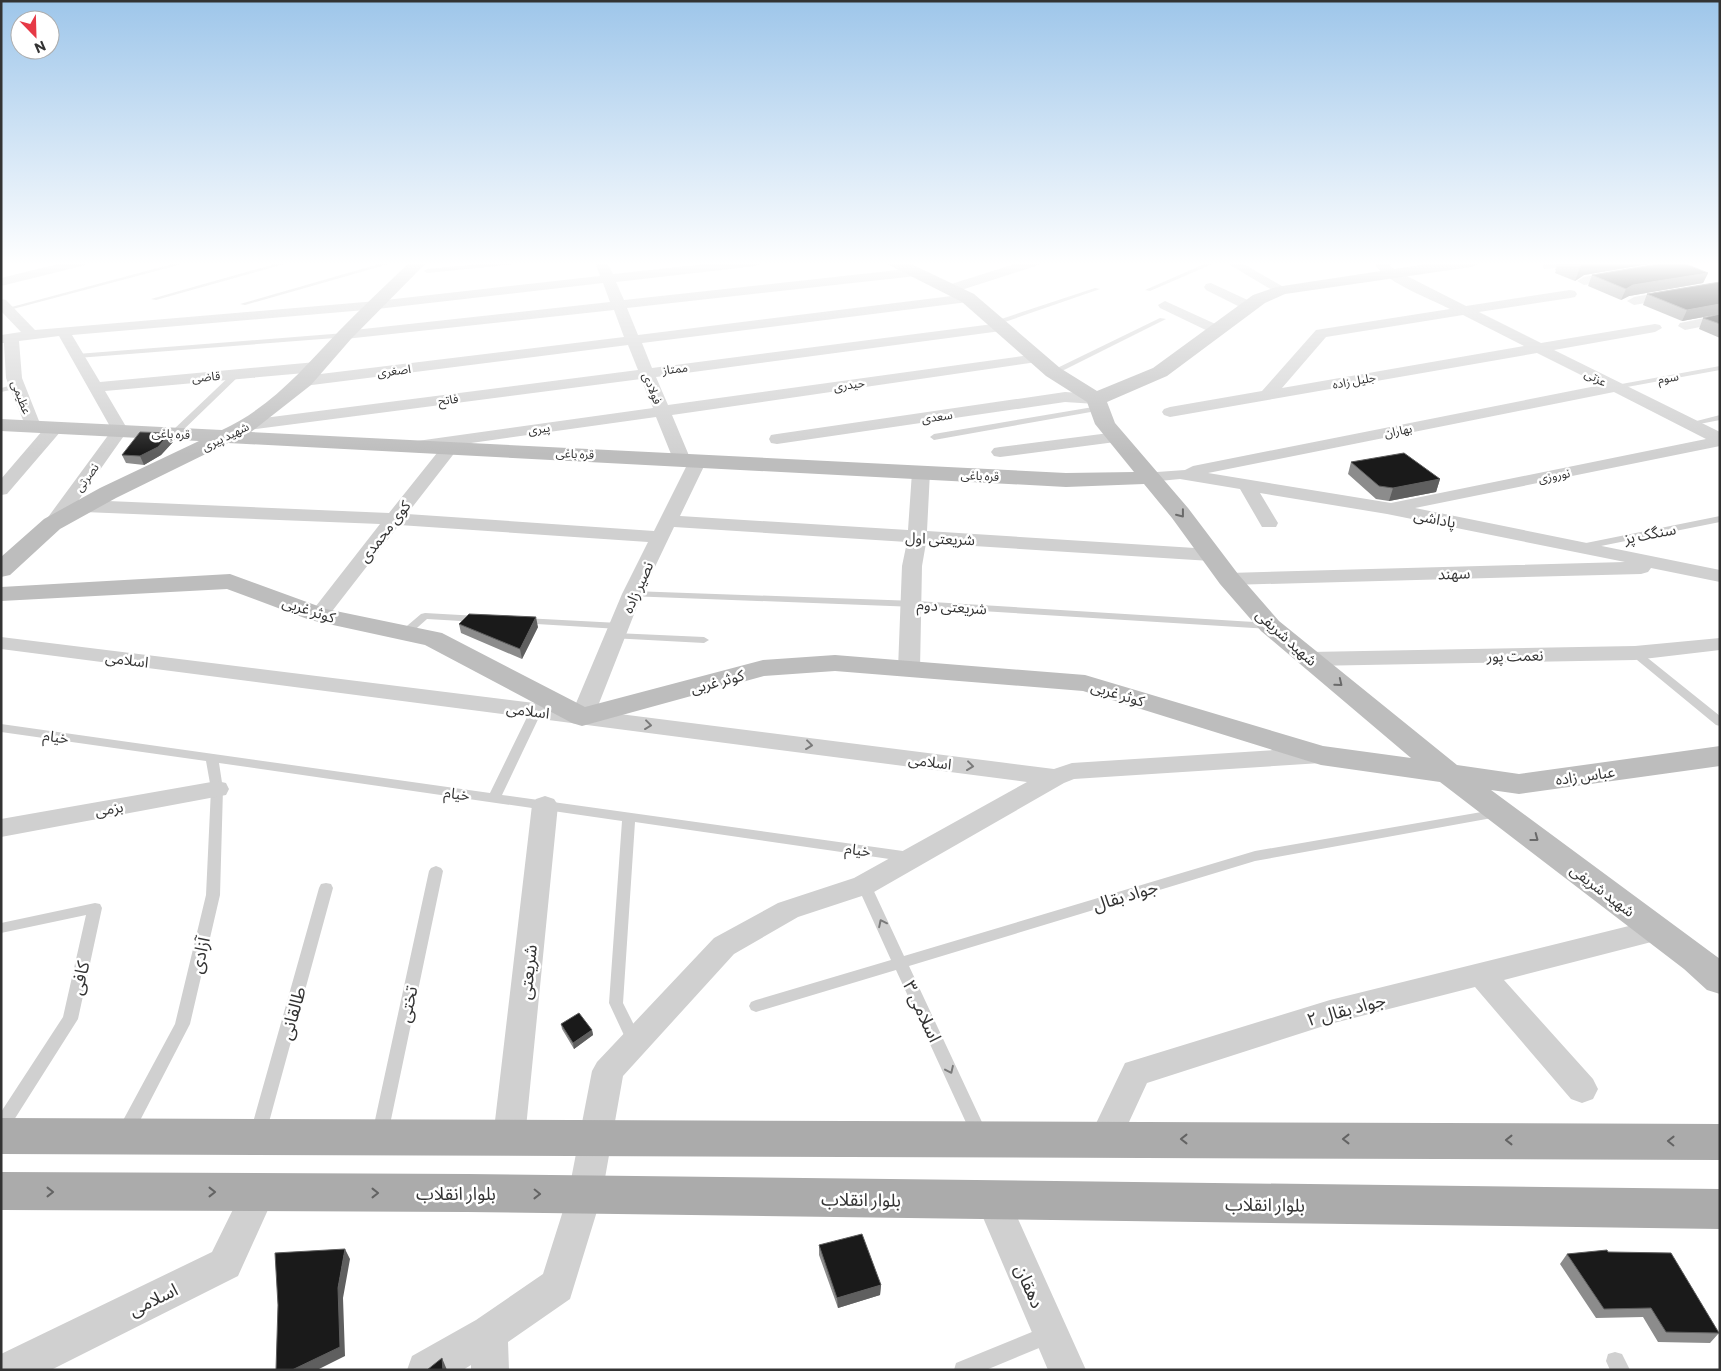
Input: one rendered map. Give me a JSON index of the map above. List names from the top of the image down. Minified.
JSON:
{"streets":{"main road":["بلوار انقلاب"],"street":["ممتاز","اصغری","قاضی","عزتی","جلیل زاده","حیدری","فولادی","عظیمی","فاتح","سعدی","پیری","بهاران","قره باغی","شهید پیری","نوروزی","نصرتی","پاداشی","کوی محمدی","شریعتی اول","سهند","نصیر زاده","کوثر غربی","شهید شریفى","نعمت پور","اسلامی","عباس زاده","بزمی","شریعتی","جواد بقال ۲","دهقان"],"lane":["سوم","سنگک پز","شریعتی دوم","خیام","جواد بقال","آزادی","کافی","تختی","اسلامی ۳","طالقانی"]},"crossings":[["ممتاز","فولادی"],["ممتاز","فاتح"],["اصغری","قاضی"],["اصغری","فولادی"],["اصغری","شهید پیری"],["قاضی","شهید پیری"],["عزتی","سوم"],["عزتی","جلیل زاده"],["عزتی","بهاران"],["عزتی","نوروزی"],["سوم","بهاران"],["حیدری","فولادی"],["حیدری","پیری"],["فولادی","فاتح"],["فولادی","پیری"],["فولادی","قره باغی"],["فولادی","نصیر زاده"],["عظیمی","قره باغی"],["فاتح","شهید پیری"],["سعدی","شهید شریفى"],["پیری","قره باغی"],["بهاران","پاداشی"],["قره باغی","شهید پیری"],["قره باغی","نصرتی"],["قره باغی","پاداشی"],["قره باغی","کوی محمدی"],["قره باغی","نصیر زاده"],["قره باغی","شهید شریفى"],["شهید پیری","نصرتی"],["شهید پیری","شریعتی اول"],["نوروزی","پاداشی"],["پاداشی","سنگک پز"],["پاداشی","سهند"],["پاداشی","شهید شریفى"],["کوی محمدی","شریعتی اول"],["کوی محمدی","کوثر غربی"],["شریعتی اول","نصیر زاده"],["شریعتی اول","شهید شریفى"],["سهند","شهید شریفى"],["نصیر زاده","شریعتی دوم"],["نصیر زاده","کوثر غربی"],["نصیر زاده","اسلامی"],["شریعتی دوم","شهید شریفى"],["کوثر غربی","شهید شریفى"],["کوثر غربی","اسلامی"],["کوثر غربی","عباس زاده"],["شهید شریفى","نعمت پور"],["شهید شریفى","عباس زاده"],["شهید شریفى","جواد بقال"],["شهید شریفى","جواد بقال ۲"],["اسلامی","خیام"],["اسلامی","اسلامی ۳"],["اسلامی","بلوار انقلاب"],["خیام","آزادی"],["خیام","شریعتی"],["بزمی","آزادی"],["جواد بقال","اسلامی ۳"],["بلوار انقلاب","دهقان"]],"north":"bottom right"}
